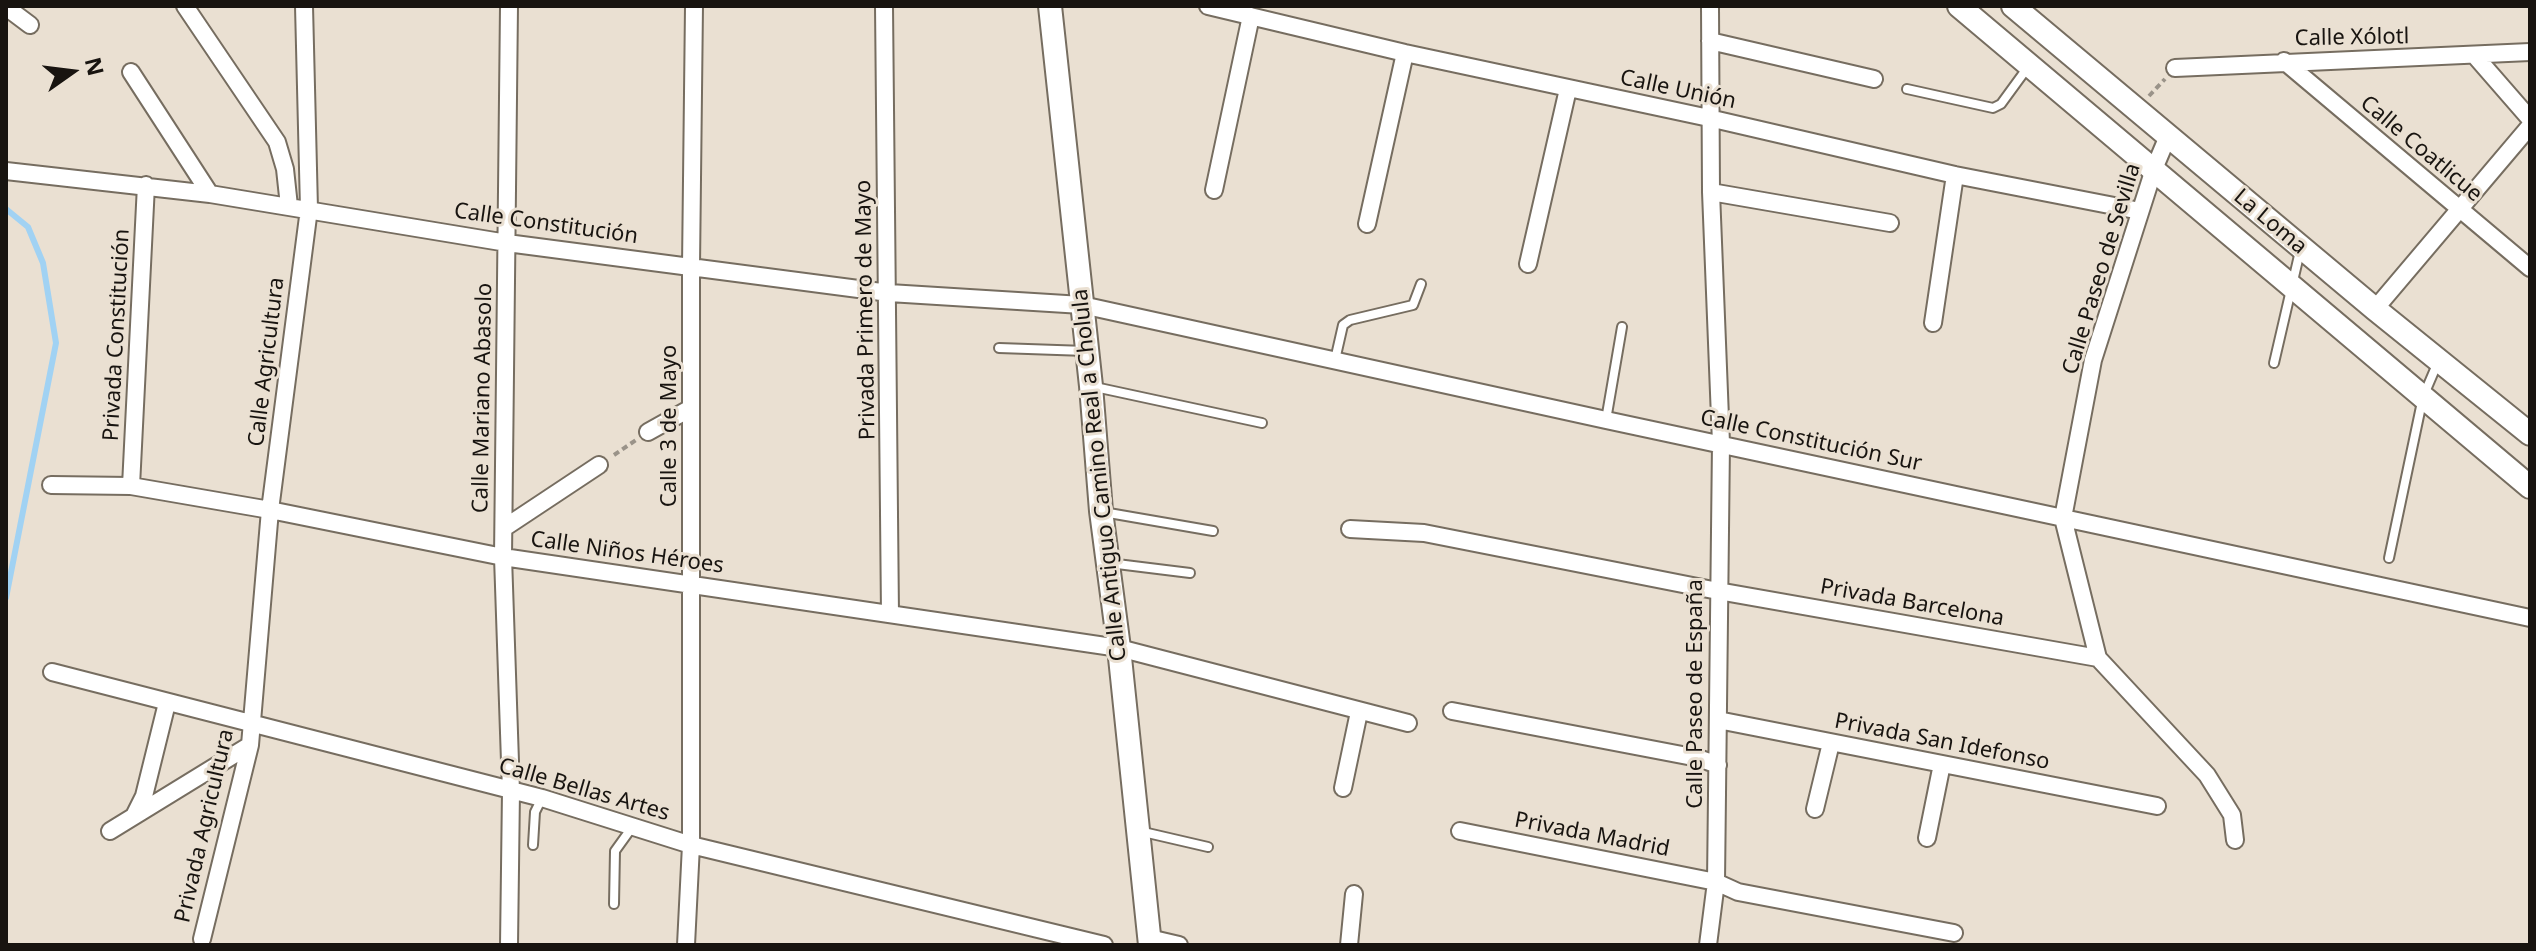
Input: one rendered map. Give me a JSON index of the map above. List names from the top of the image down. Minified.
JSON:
{"streets":{"street":["Calle Xólotl","Calle Unión","Calle Coatlicue","La Loma","Calle Constitución","Calle Paseo de Sevilla","Privada Primero de Mayo","Privada Constitución","Calle Agricultura","Calle Mariano Abasolo","Calle 3 de Mayo","Calle Constitución Sur","Calle Antiguo Camino Real a Cholula","Calle Niños Héroes","Privada Barcelona","Calle Paseo de España","Privada San Idefonso","Calle Bellas Artes","Privada Agricultura","Privada Madrid"]},"crossings":[["Calle Xólotl","Calle Coatlicue"],["Calle Unión","Calle Paseo de Sevilla"],["Calle Unión","Calle Paseo de España"],["La Loma","Calle Paseo de Sevilla"],["Calle Constitución","Privada Primero de Mayo"],["Calle Constitución","Privada Constitución"],["Calle Constitución","Calle Agricultura"],["Calle Constitución","Calle Mariano Abasolo"],["Calle Constitución","Calle 3 de Mayo"],["Calle Constitución","Calle Constitución Sur"],["Calle Constitución","Calle Antiguo Camino Real a Cholula"],["Calle Paseo de Sevilla","Calle Constitución Sur"],["Calle Paseo de Sevilla","Privada Barcelona"],["Privada Primero de Mayo","Calle Niños Héroes"],["Privada Constitución","Calle Niños Héroes"],["Calle Agricultura","Calle Niños Héroes"],["Calle Agricultura","Calle Bellas Artes"],["Calle Agricultura","Privada Agricultura"],["Calle Mariano Abasolo","Calle Niños Héroes"],["Calle Mariano Abasolo","Calle Bellas Artes"],["Calle 3 de Mayo","Calle Niños Héroes"],["Calle 3 de Mayo","Calle Bellas Artes"],["Calle Constitución Sur","Calle Antiguo Camino Real a Cholula"],["Calle Constitución Sur","Calle Paseo de España"],["Calle Antiguo Camino Real a Cholula","Calle Niños Héroes"],["Privada Barcelona","Calle Paseo de España"],["Calle Paseo de España","Privada San Idefonso"],["Calle Paseo de España","Privada Madrid"],["Calle Bellas Artes","Privada Agricultura"]],"north":"right"}
